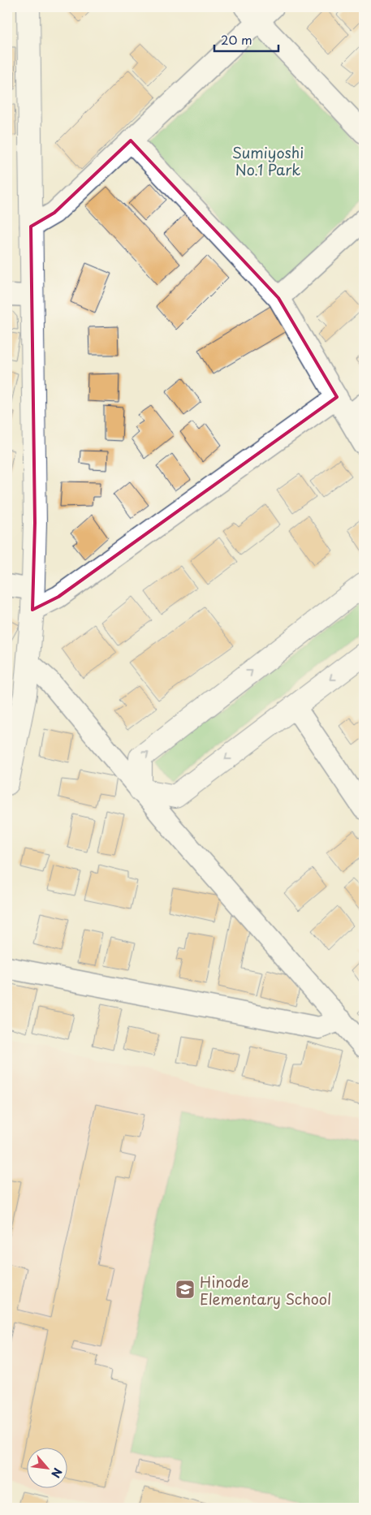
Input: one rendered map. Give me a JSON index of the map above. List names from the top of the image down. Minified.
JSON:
{"parks":["Sumiyoshi No.1 Park"],"places":{"school or university":["Hinode Elementary School"]},"scale_bar":"20 m","north":"bottom right"}
